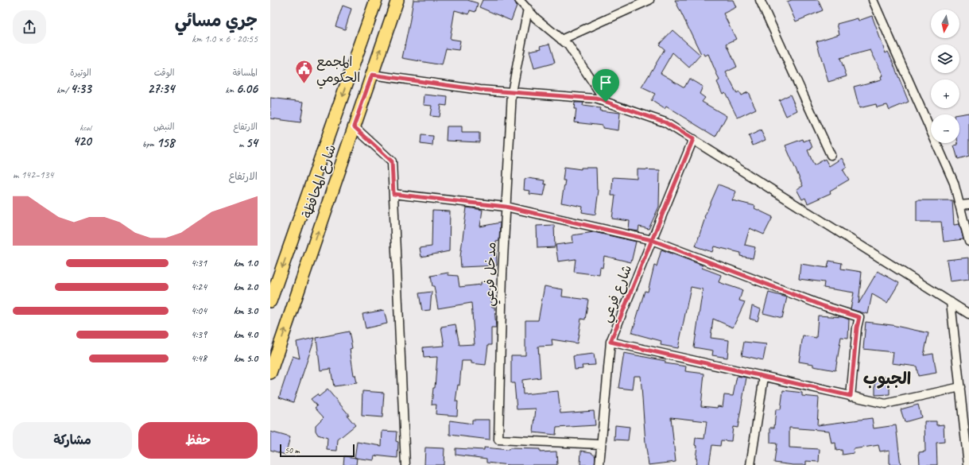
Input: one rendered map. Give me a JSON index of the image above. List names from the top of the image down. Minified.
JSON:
{"streets":{"main road":["شارع المحافظة"],"street":["مدخل فرعي","شارع فرعي"]},"crossings":[["مدخل فرعي","شارع فرعي"]],"districts":["الجبوب"],"places":{"public building":["المجمع الحكومي"]},"scale_bar":"50 m","north":"bottom","page":{"heading":["جري مسائي","20:55 · 6 × 1.0 km"],"map_buttons":["+","−"],"stats":[["المسافة","6.06 km"],["الوقت","27:34"],["الوتيرة","4:33 /km"],["الارتفاع","54 m"],["النبض","158 bpm"],["kcal","420"]],"chart":["الارتفاع","134–142 m"],"list":[{"name":"1.0 km","note":"4:31"},{"name":"2.0 km","note":"4:24"},{"name":"3.0 km","note":"4:04"},{"name":"4.0 km","note":"4:39"},{"name":"5.0 km","note":"4:48"}],"buttons":["حفظ","مشاركة"],"scale":"50 m"}}
